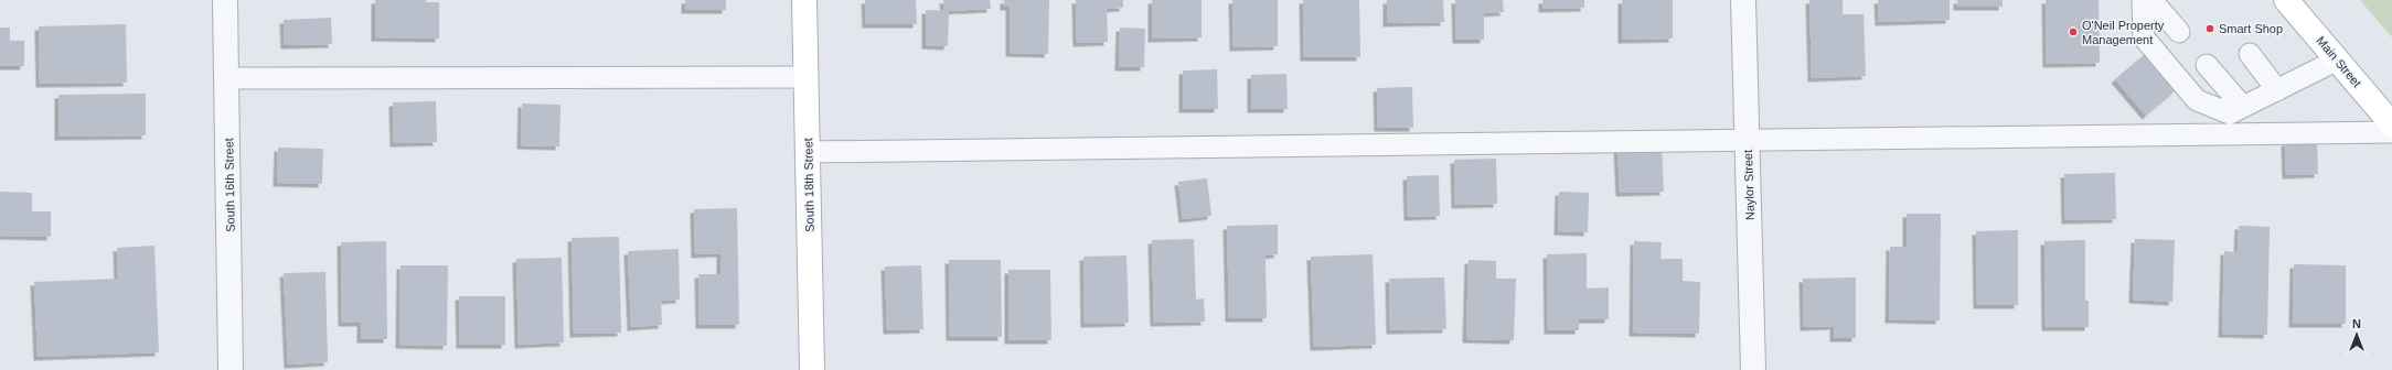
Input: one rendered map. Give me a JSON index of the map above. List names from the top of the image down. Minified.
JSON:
{"streets":{"main road":["Main Street","South 18th Street"],"street":["South 16th Street","Naylor Street"]},"places":["Smart Shop","O'Neil Property Management"],"north":"top"}
